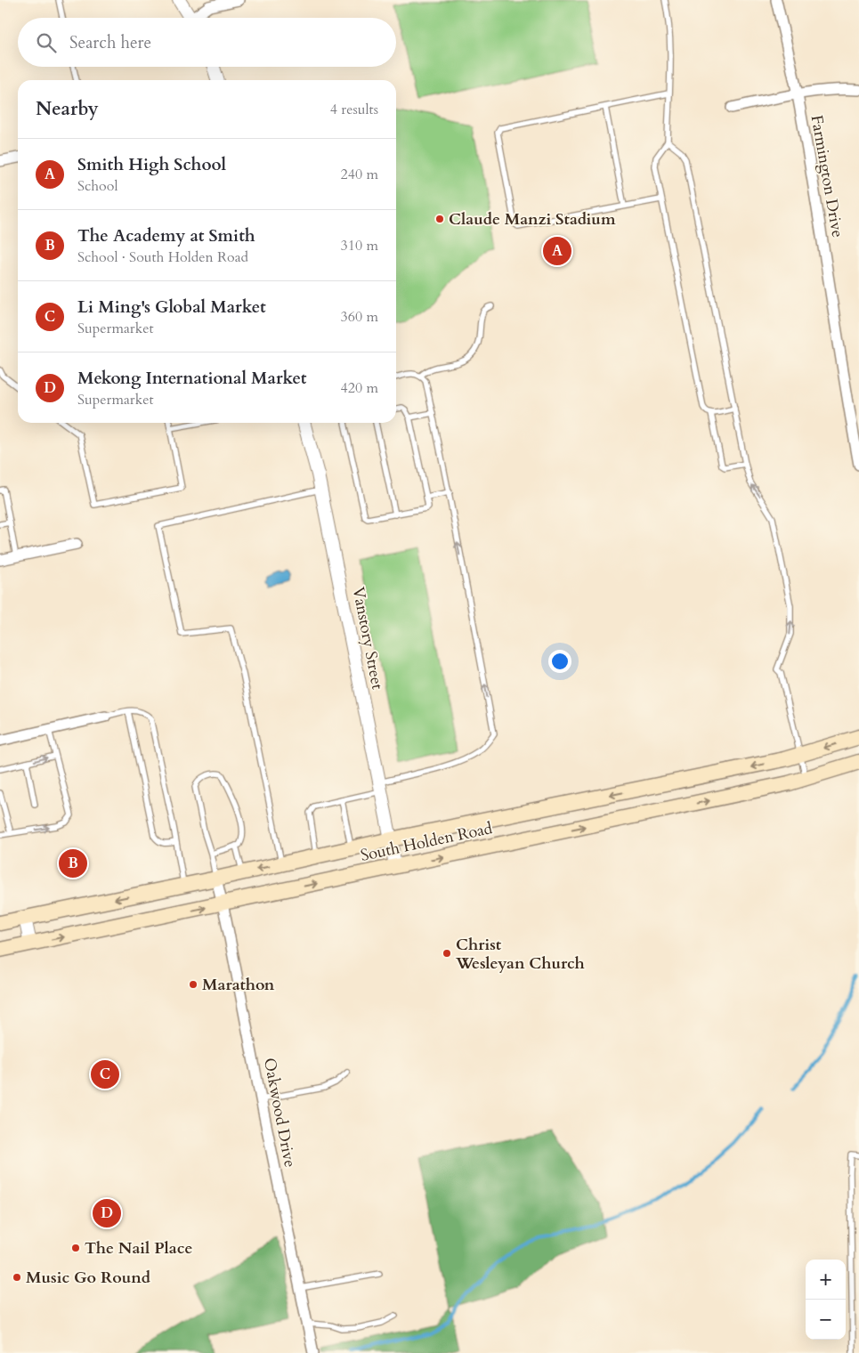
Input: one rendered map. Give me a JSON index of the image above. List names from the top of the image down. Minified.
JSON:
{"streets":{"main road":["South Holden Road"],"street":["Farmington Drive","Vanstory Street","Oakwood Drive"]},"crossings":[["Vanstory Street","South Holden Road"],["South Holden Road","Oakwood Drive"]],"places":["Claude Manzi Stadium","Christ Wesleyan Church","Marathon","The Nail Place","Music Go Round"],"page":{"search":"Search here","heading":["Nearby","4 results"],"list":[{"mark":"A","name":"Smith High School","note":"School","value":"240 m"},{"mark":"B","name":"The Academy at Smith","note":"School · South Holden Road","value":"310 m"},{"mark":"C","name":"Li Ming's Global Market","note":"Supermarket","value":"360 m"},{"mark":"D","name":"Mekong International Market","note":"Supermarket","value":"420 m"}],"pins":["A","B","C","D"],"map_buttons":["+","−"]}}
